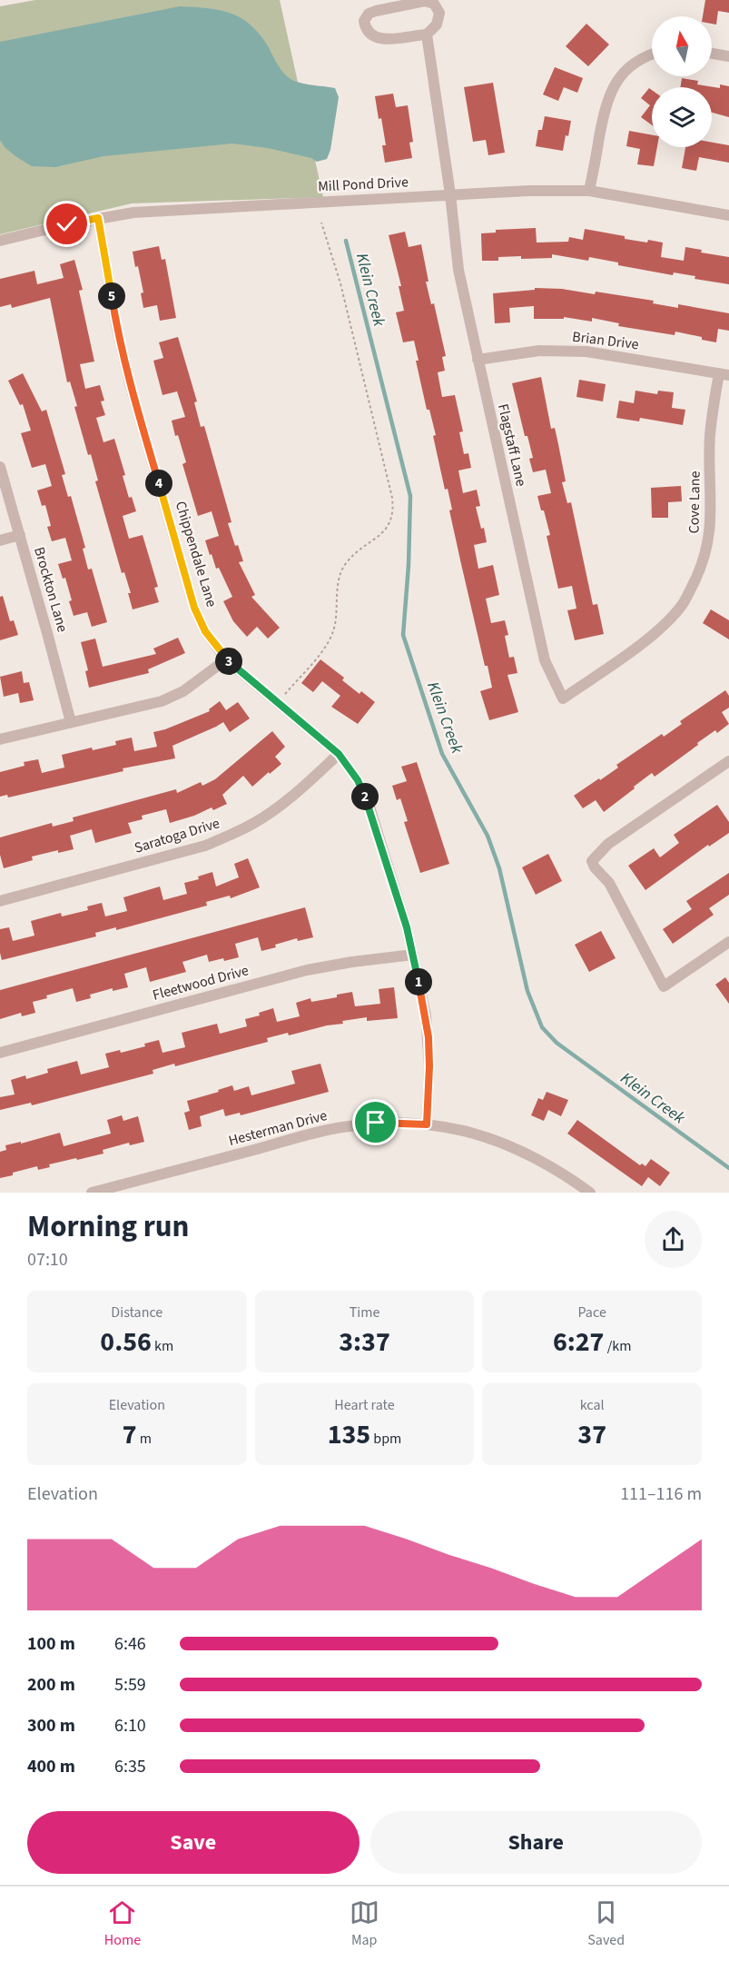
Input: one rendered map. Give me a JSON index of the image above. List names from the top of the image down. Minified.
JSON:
{"streets":{"street":["Mill Pond Drive","Brian Drive","Flagstaff Lane","Cove Lane","Chippendale Lane","Brockton Lane","Saratoga Drive","Fleetwood Drive","Hesterman Drive"]},"crossings":[["Mill Pond Drive","Flagstaff Lane"],["Mill Pond Drive","Chippendale Lane"],["Brian Drive","Flagstaff Lane"],["Brian Drive","Cove Lane"],["Flagstaff Lane","Cove Lane"],["Chippendale Lane","Saratoga Drive"],["Chippendale Lane","Fleetwood Drive"],["Chippendale Lane","Hesterman Drive"]],"water":["Klein Creek"],"north":"top","page":{"pins":["5","4","3","2","1"],"heading":["Morning run","07:10"],"stats":[["Distance","0.56 km"],["Time","3:37"],["Pace","6:27 /km"],["Elevation","7 m"],["Heart rate","135 bpm"],["kcal","37"]],"chart":["Elevation","111–116 m"],"list":[{"name":"100 m","note":"6:46"},{"name":"200 m","note":"5:59"},{"name":"300 m","note":"6:10"},{"name":"400 m","note":"6:35"}],"buttons":["Save","Share"],"tabs":["Home","Map","Saved"]}}
